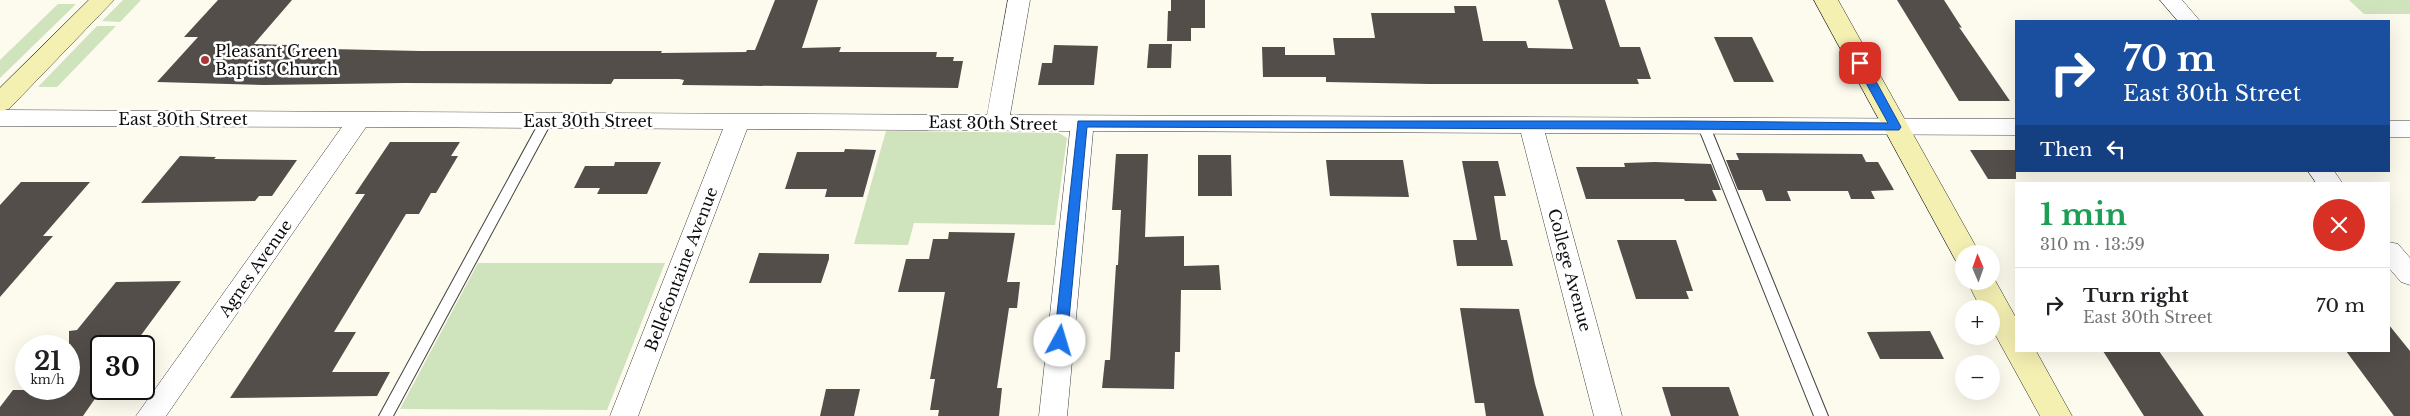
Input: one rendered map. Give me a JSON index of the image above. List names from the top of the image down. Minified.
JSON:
{"streets":{"street":["East 30th Street","Agnes Avenue","Bellefontaine Avenue","College Avenue"]},"crossings":[["East 30th Street","Agnes Avenue"],["East 30th Street","Bellefontaine Avenue"],["East 30th Street","College Avenue"]],"places":["Pleasant Green Baptist Church"],"north":"top","page":{"turn":["70 m","East 30th Street"],"then":"Then","heading":["1 min","310 m · 13:59"],"map_buttons":["+","−"],"list":[{"name":"Turn right","note":"East 30th Street","value":"70 m"}],"speed":"21 km/h","limit":"30"}}
